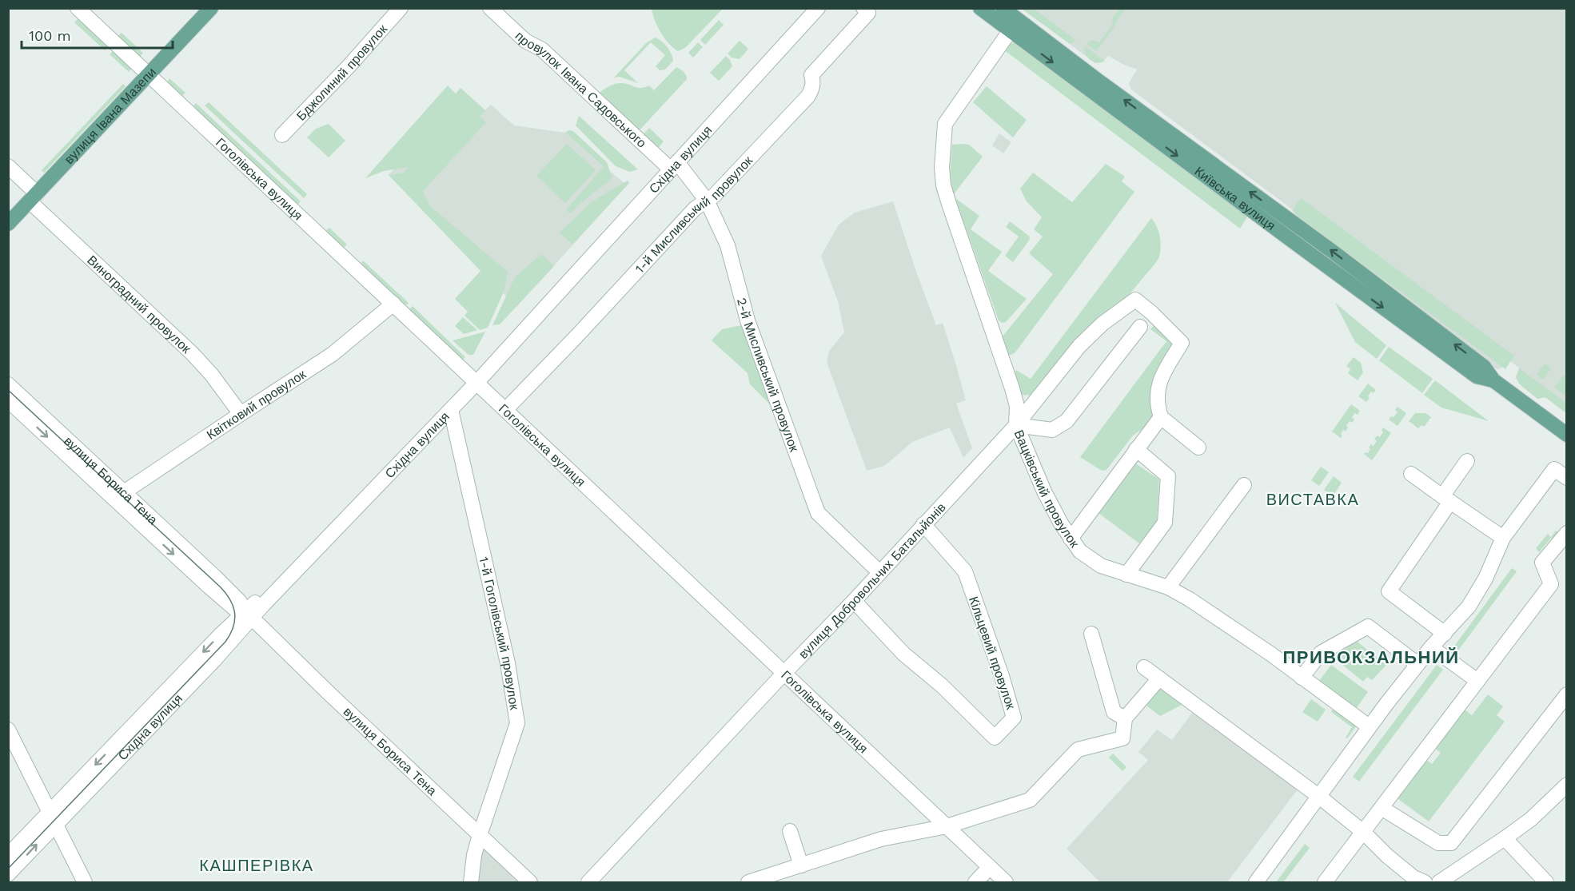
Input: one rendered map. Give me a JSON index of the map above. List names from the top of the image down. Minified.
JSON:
{"streets":{"main road":["вулиця Івана Мазепи","Київська вулиця"],"street":["Бджолиний провулок","провулок Івана Садовського","Східна вулиця","Гоголівська вулиця","1-й Мисливський провулок","Виноградний провулок","2-й Мисливський провулок","Квітковий провулок","вулиця Бориса Тена","Вацківський провулок","вулиця Добровольчих Батальйонів","1-й Гоголівський провулок","Кільцевий провулок"]},"crossings":[["провулок Івана Садовського","Східна вулиця"],["провулок Івана Садовського","2-й Мисливський провулок"],["вулиця Івана Мазепи","Гоголівська вулиця"],["вулиця Івана Мазепи","Виноградний провулок"],["Східна вулиця","Гоголівська вулиця"],["Східна вулиця","2-й Мисливський провулок"],["Східна вулиця","вулиця Бориса Тена"],["Східна вулиця","1-й Гоголівський провулок"],["Гоголівська вулиця","1-й Мисливський провулок"],["Гоголівська вулиця","Квітковий провулок"],["Гоголівська вулиця","вулиця Добровольчих Батальйонів"],["Київська вулиця","Вацківський провулок"],["1-й Мисливський провулок","2-й Мисливський провулок"],["Виноградний провулок","Квітковий провулок"],["2-й Мисливський провулок","вулиця Добровольчих Батальйонів"],["Квітковий провулок","вулиця Бориса Тена"],["вулиця Бориса Тена","1-й Гоголівський провулок"],["Вацківський провулок","вулиця Добровольчих Батальйонів"],["вулиця Добровольчих Батальйонів","Кільцевий провулок"]],"districts":["ВИСТАВКА","ПРИВОКЗАЛЬНИЙ","КАШПЕРІВКА"],"scale_bar":"100 m"}
